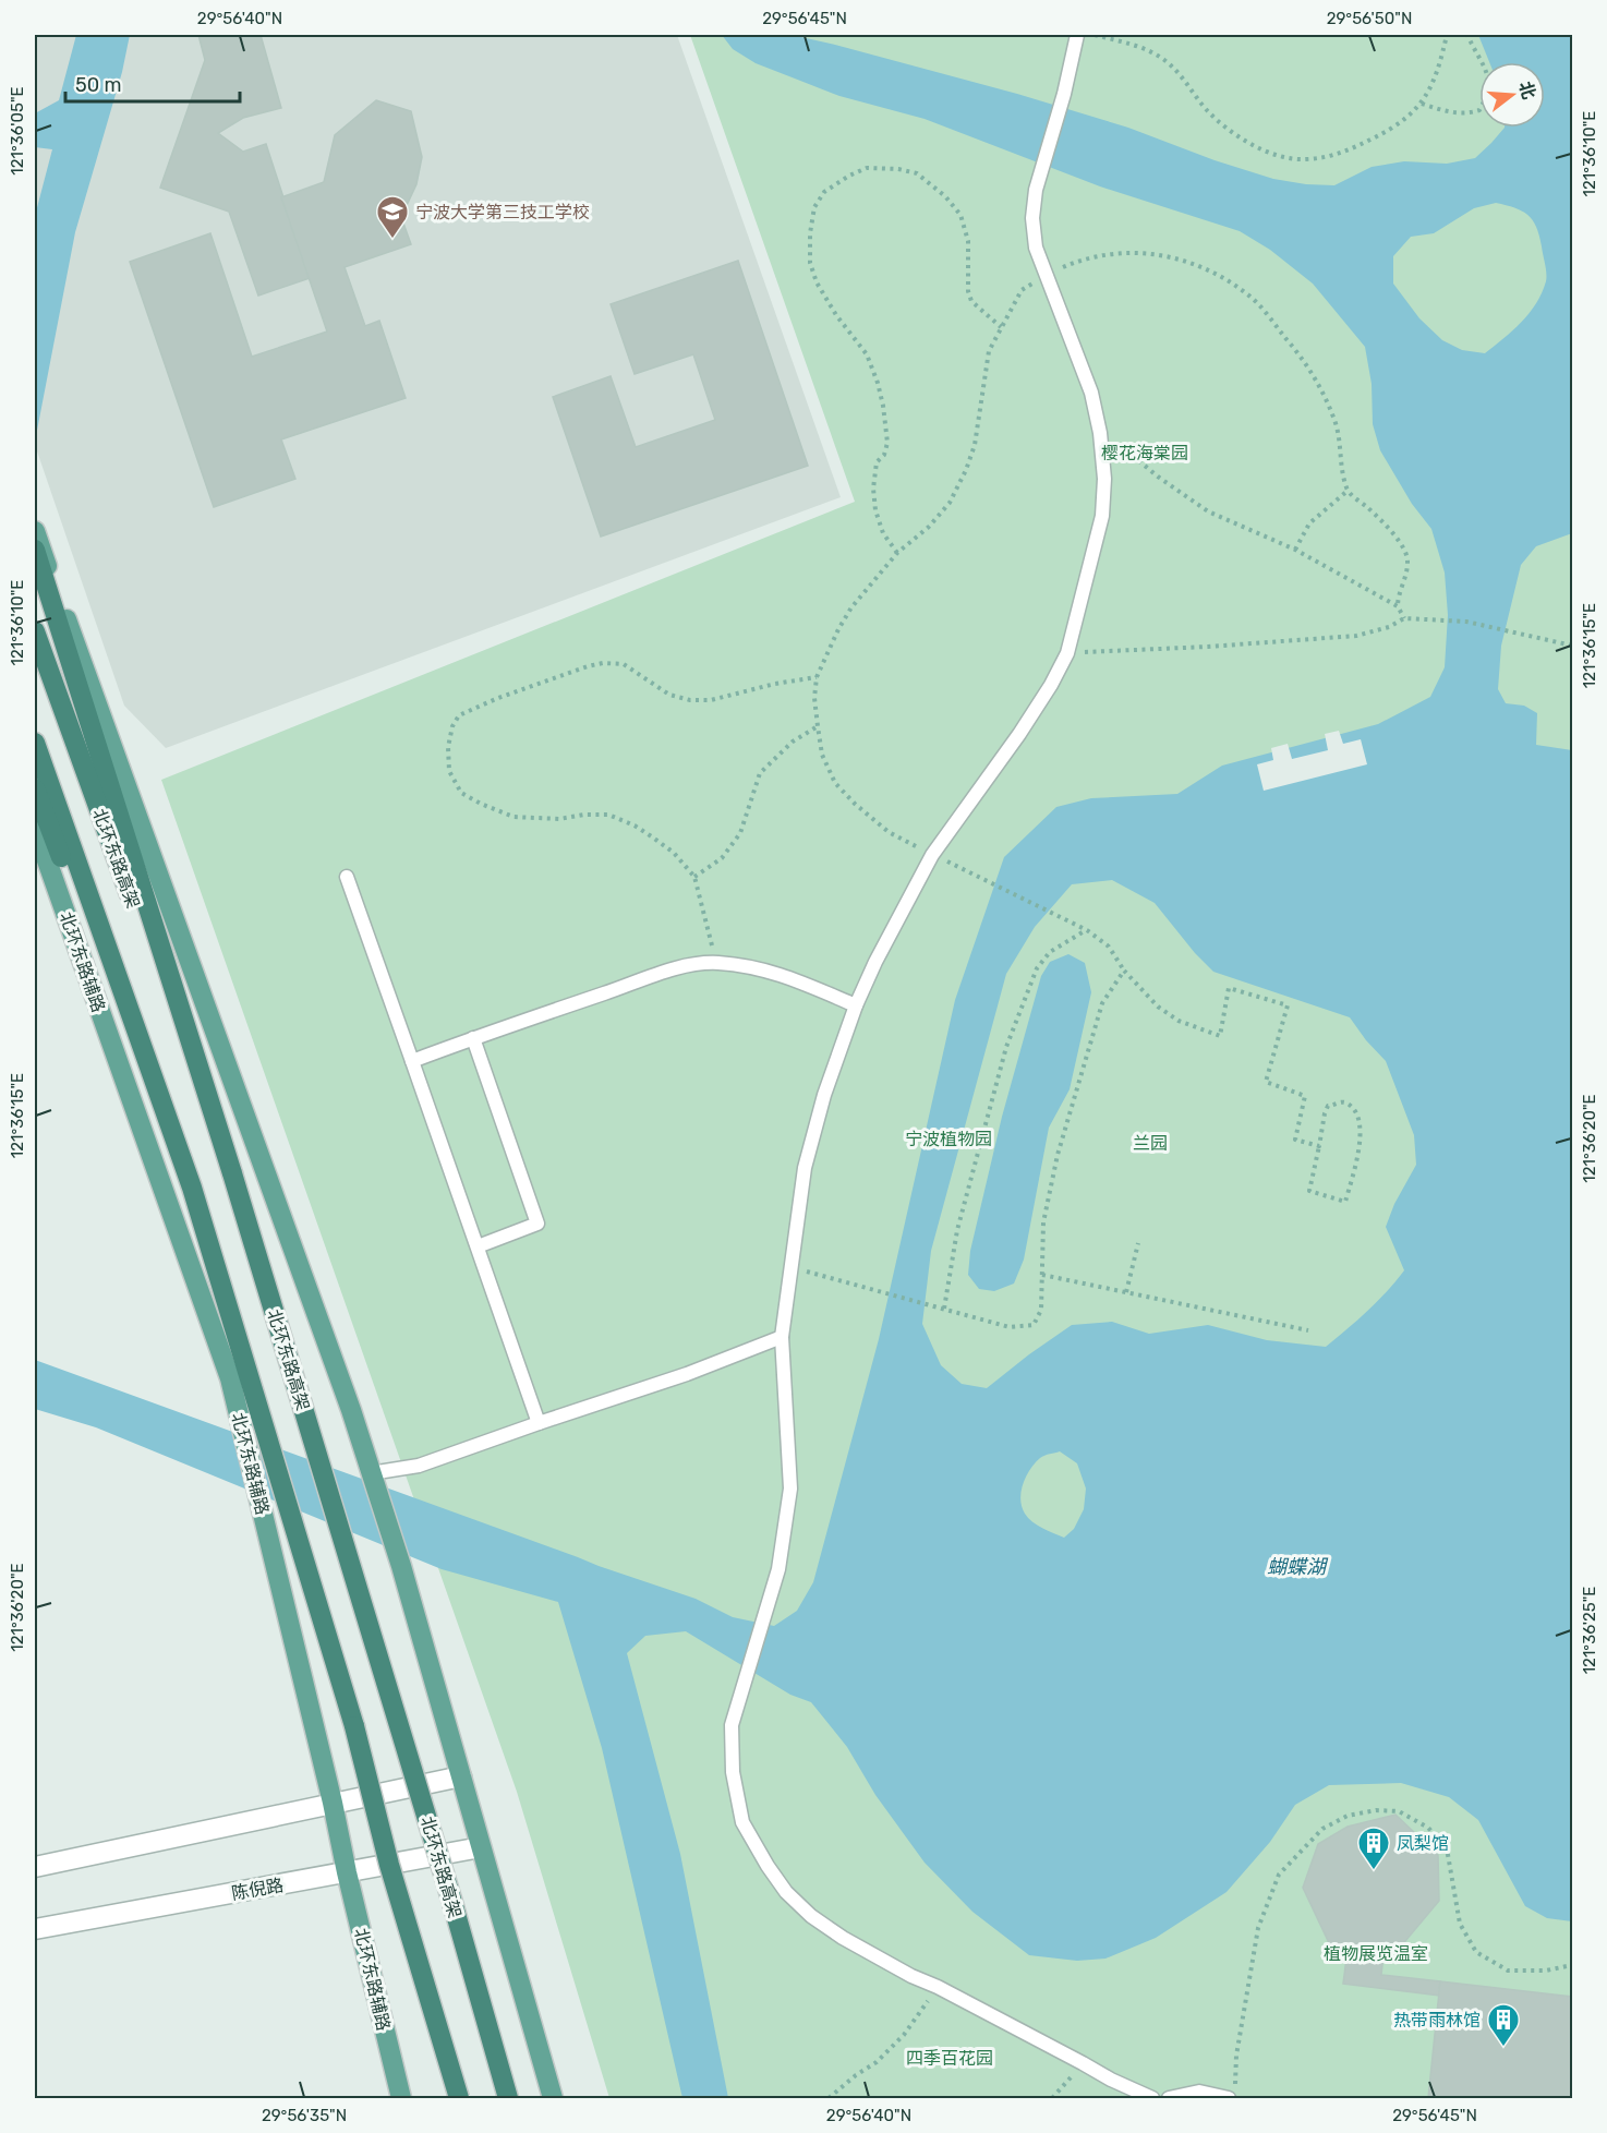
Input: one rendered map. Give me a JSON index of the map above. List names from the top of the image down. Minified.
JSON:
{"streets":{"highway":["北环东路高架"],"main road":["北环东路辅路"],"street":["陈倪路"]},"crossings":[["北环东路辅路","陈倪路"]],"water":["蝴蝶湖"],"parks":["樱花海棠园","宁波植物园","兰园","植物展览温室","四季百花园"],"places":{"school or university":["宁波大学第三技工学校"],"building":["凤梨馆","热带雨林馆"]},"scale_bar":"50 m","north":"right","coordinates":["29°56'40\"N","29°56'45\"N","29°56'50\"N","121°36'05\"E","121°36'10\"E","121°36'15\"E","121°36'20\"E","121°36'25\"E","29°56'35\"N"]}
